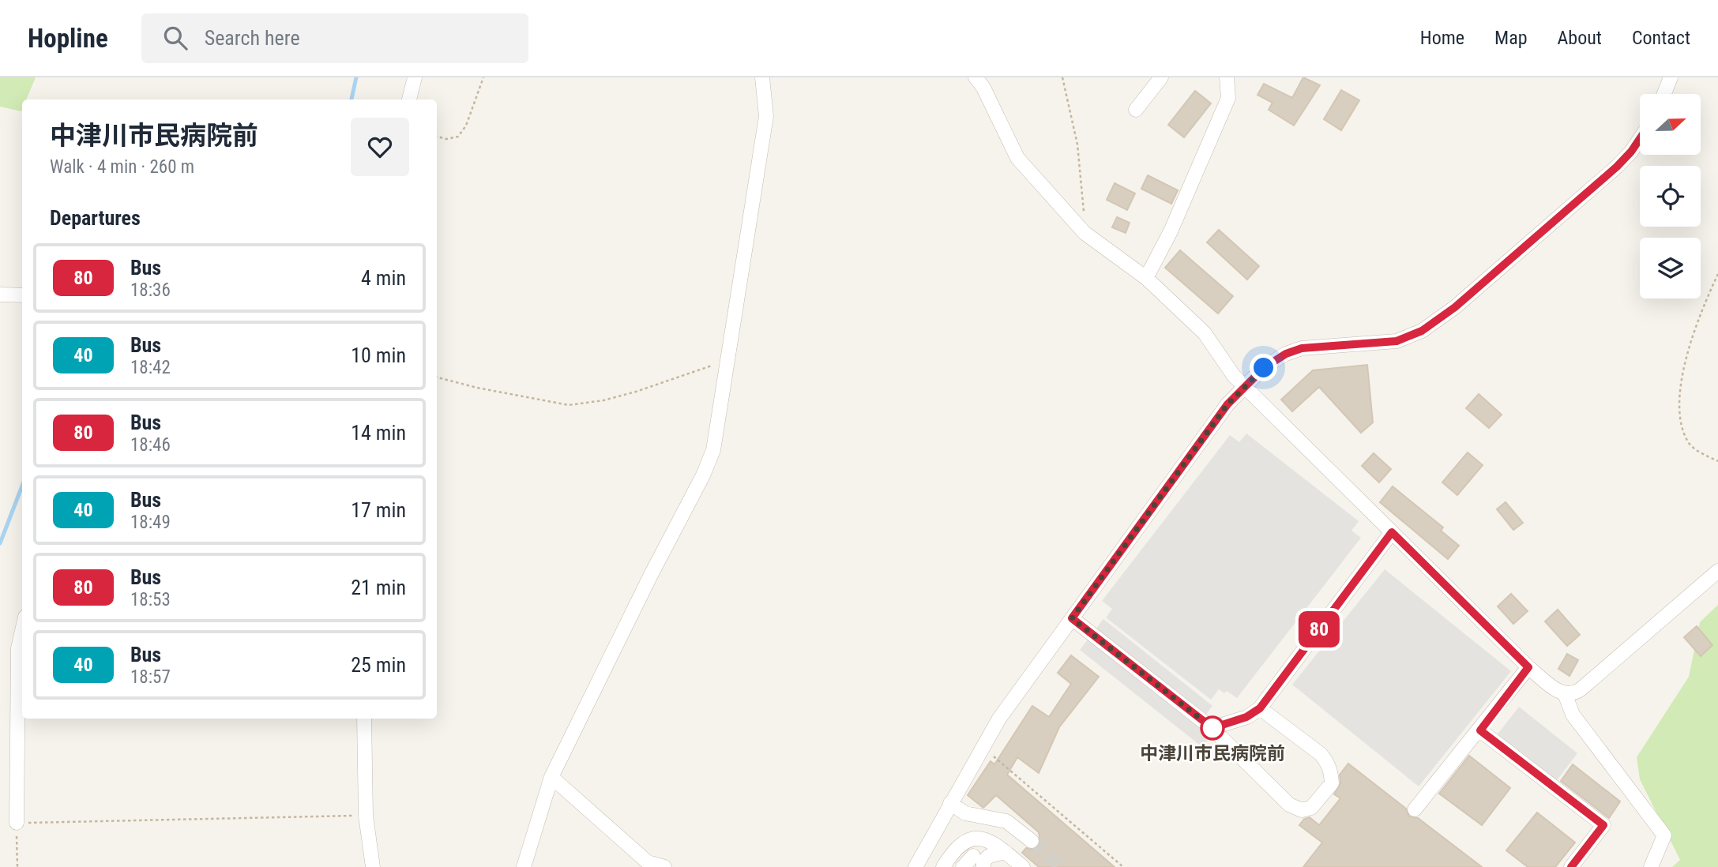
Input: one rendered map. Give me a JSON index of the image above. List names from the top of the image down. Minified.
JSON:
{"places":["中津川市民病院前"],"lines":["bus line 80"],"north":"right","page":{"header":"Hopline","search":"Search here","nav":["Home","Map","About","Contact"],"on_map":"80","heading":[["中津川市民病院前","Walk · 4 min · 260 m"],"Departures"],"list":[{"mark":"80","name":"Bus","note":"18:36","value":"4 min"},{"mark":"40","name":"Bus","note":"18:42","value":"10 min"},{"mark":"80","name":"Bus","note":"18:46","value":"14 min"},{"mark":"40","name":"Bus","note":"18:49","value":"17 min"},{"mark":"80","name":"Bus","note":"18:53","value":"21 min"},{"mark":"40","name":"Bus","note":"18:57","value":"25 min"}]}}
